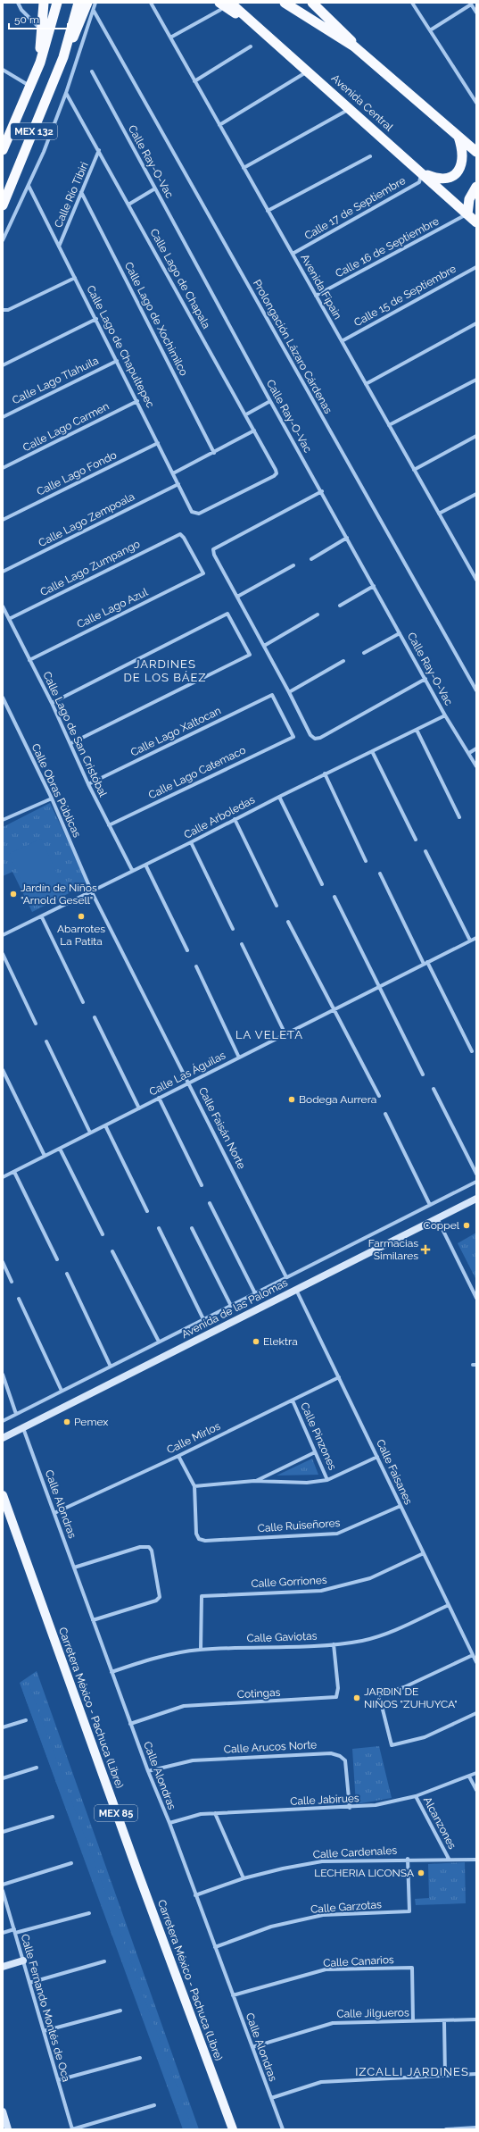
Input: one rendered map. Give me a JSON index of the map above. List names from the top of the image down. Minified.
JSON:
{"streets":{"highway":["Avenida Central","MEX 132"],"main road":["Avenida de las Palomas","Carretera México - Pachuca (Libre)","MEX 85"],"street":["Calle Ray-O-Vac","Calle Río Tibiri","Calle 17 de Septiembre","Calle 16 de Septiembre","Calle Lago de Chapala","Avenida Fipain","Calle 15 de Septiembre","Calle Lago de Xochimilco","Calle Lago de Chapultepec","Prolongación Lázaro Cárdenas","Calle Lago Tlahuila","Calle Lago Carmen","Calle Lago Fondo","Calle Lago Zempoala","Calle Lago Zumpango","Calle Lago Azul","Calle Lago Xaltocan","Calle Lago de San Cristóbal","Calle Lago Catemaco","Calle Obras Públicas","Calle Arboledas","Calle Las Águilas","Calle Faisán Norte","Calle Pinzones","Calle Mirlos","Calle Faisanes","Calle Alondras","Calle Ruiseñores","Calle Gorriones","Calle Gaviotas","Cotingas","Calle Arucos Norte","Calle Jabirues","Alcanzones","Calle Cardenales","Calle Garzotas","Calle Canarios","Calle Fernando Montés de Oca","Calle Jilgueros"]},"crossings":[["Avenida Central","Calle 17 de Septiembre"],["Avenida Central","Calle 16 de Septiembre"],["Calle Ray-O-Vac","Calle Arboledas"],["Calle Río Tibiri","Calle Lago de Chapala"],["Calle Río Tibiri","Calle Lago de Xochimilco"],["Calle Río Tibiri","Calle Lago de Chapultepec"],["Calle 17 de Septiembre","Avenida Fipain"],["Calle 16 de Septiembre","Avenida Fipain"],["Calle Lago de Chapala","Calle Lago de Chapultepec"],["Avenida Fipain","Calle 15 de Septiembre"],["Calle Lago de Chapultepec","Calle Lago Tlahuila"],["Calle Lago de Chapultepec","Calle Lago Carmen"],["Calle Lago de Chapultepec","Calle Lago Fondo"],["Calle Lago de Chapultepec","Calle Lago Zempoala"],["Calle Lago Zumpango","Calle Lago Azul"],["Calle Lago Zumpango","Calle Lago de San Cristóbal"],["Calle Lago Azul","Calle Lago de San Cristóbal"],["Calle Lago Xaltocan","Calle Lago de San Cristóbal"],["Calle Lago Xaltocan","Calle Lago Catemaco"],["Calle Lago de San Cristóbal","Calle Lago Catemaco"],["Calle Lago de San Cristóbal","Calle Arboledas"],["Calle Obras Públicas","Calle Arboledas"],["Calle Obras Públicas","Calle Faisán Norte"],["Calle Arboledas","Calle Faisán Norte"],["Calle Las Águilas","Calle Faisán Norte"],["Calle Faisán Norte","Avenida de las Palomas"],["Avenida de las Palomas","Calle Faisanes"],["Avenida de las Palomas","Calle Alondras"],["Calle Pinzones","Calle Mirlos"],["Calle Mirlos","Calle Faisanes"],["Calle Mirlos","Calle Alondras"],["Calle Faisanes","Calle Ruiseñores"],["Calle Faisanes","Calle Gorriones"],["Calle Faisanes","Calle Gaviotas"],["Calle Alondras","Calle Gaviotas"],["Calle Alondras","Cotingas"],["Calle Alondras","Calle Arucos Norte"],["Calle Alondras","Calle Jabirues"],["Calle Alondras","Calle Cardenales"],["Calle Alondras","Calle Garzotas"],["Calle Alondras","Calle Canarios"],["Calle Alondras","Calle Jilgueros"],["Calle Gorriones","Calle Gaviotas"],["Calle Gaviotas","Cotingas"],["Calle Arucos Norte","Calle Jabirues"],["Calle Jabirues","Alcanzones"],["Alcanzones","Calle Cardenales"],["Calle Cardenales","Calle Garzotas"],["Calle Canarios","Calle Jilgueros"]],"districts":["JARDINES DE LOS BÁEZ","LA VELETA","IZCALLI JARDINES"],"places":{"other":["Jardín de Niños \"Arnold Gesell\"","Abarrotes La Patita","Bodega Aurrera","Coppel","Elektra","Pemex","JARDIN DE NIÑOS \"ZUHUYCA\"","LECHERIA LICONSA"],"health":["Farmacias Similares"]},"scale_bar":"50 m"}
